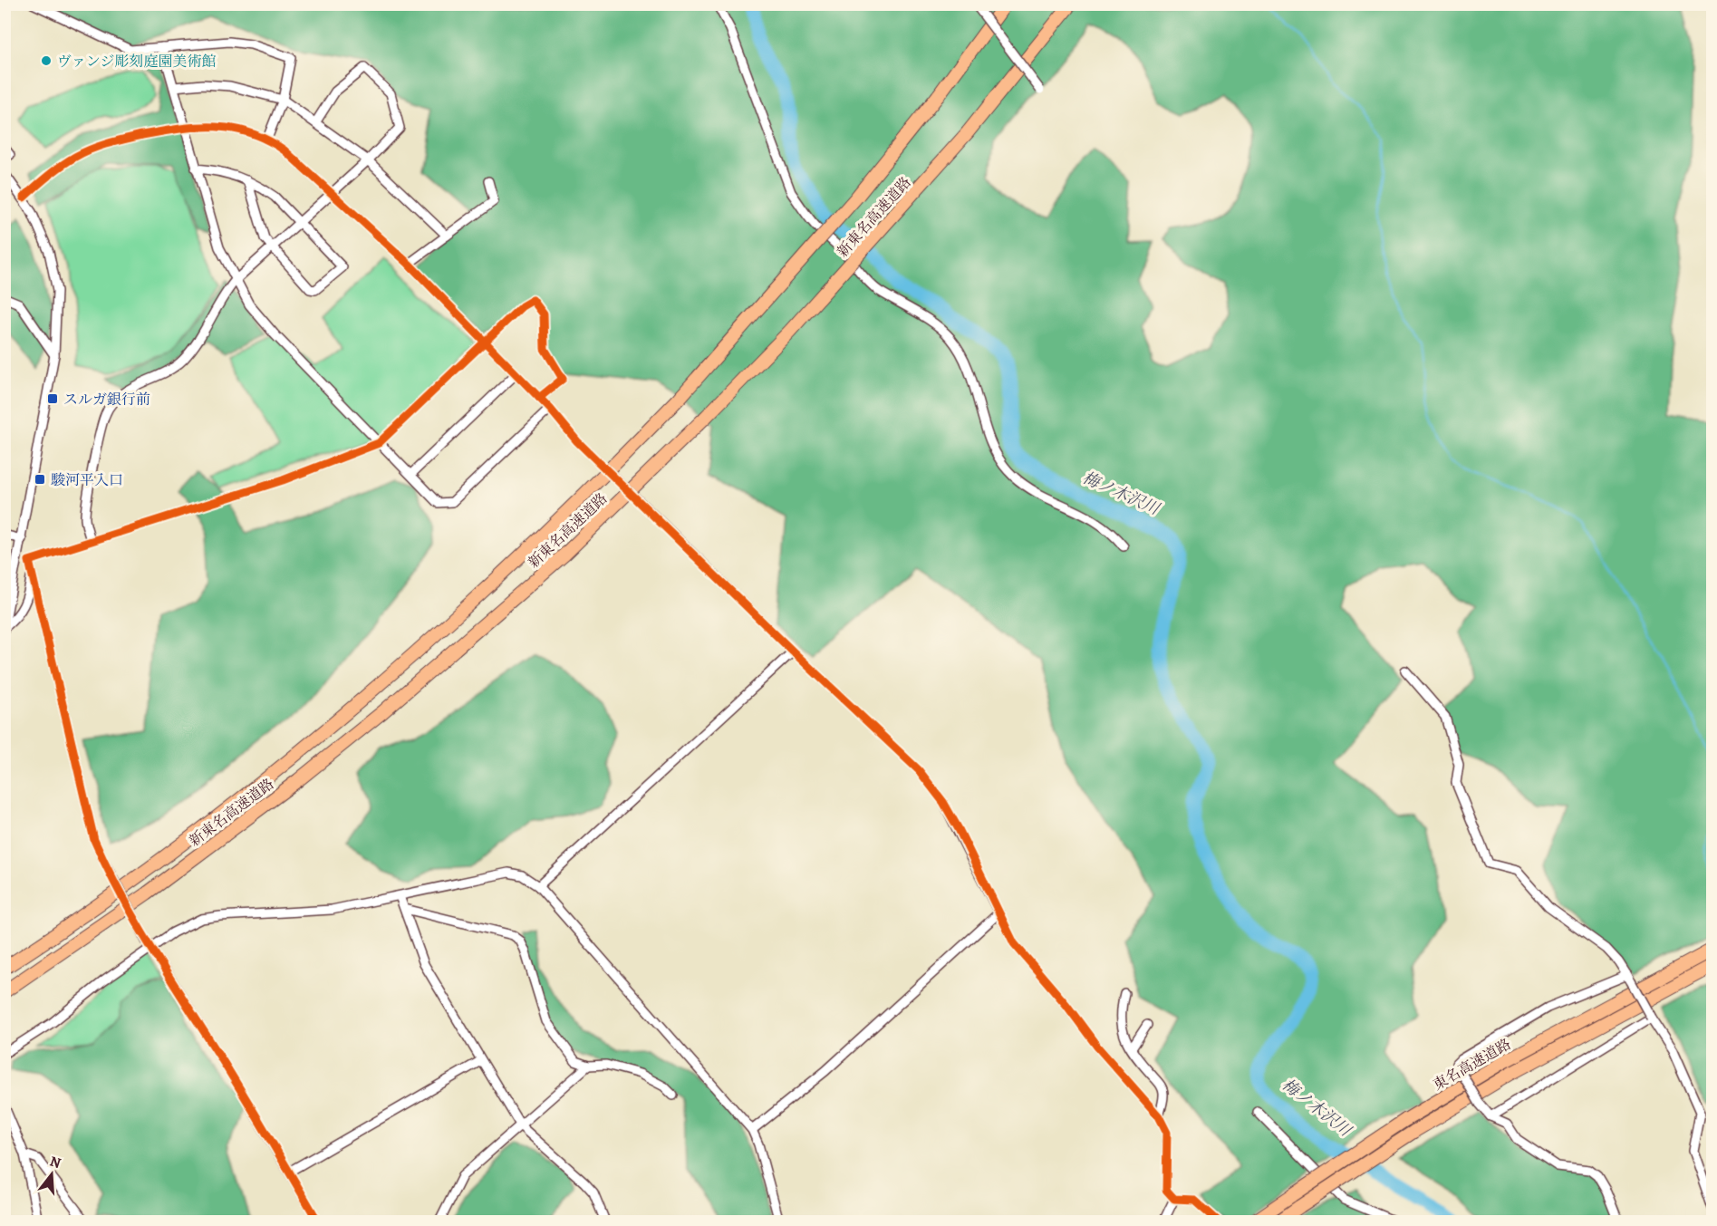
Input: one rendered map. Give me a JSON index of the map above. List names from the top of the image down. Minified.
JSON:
{"streets":{"highway":["新東名高速道路","東名高速道路"]},"water":["梅ノ木沢川"],"places":{"other":["ヴァンジ彫刻庭園美術館"],"transit":["スルガ銀行前","駿河平入口"]},"north":"top"}
